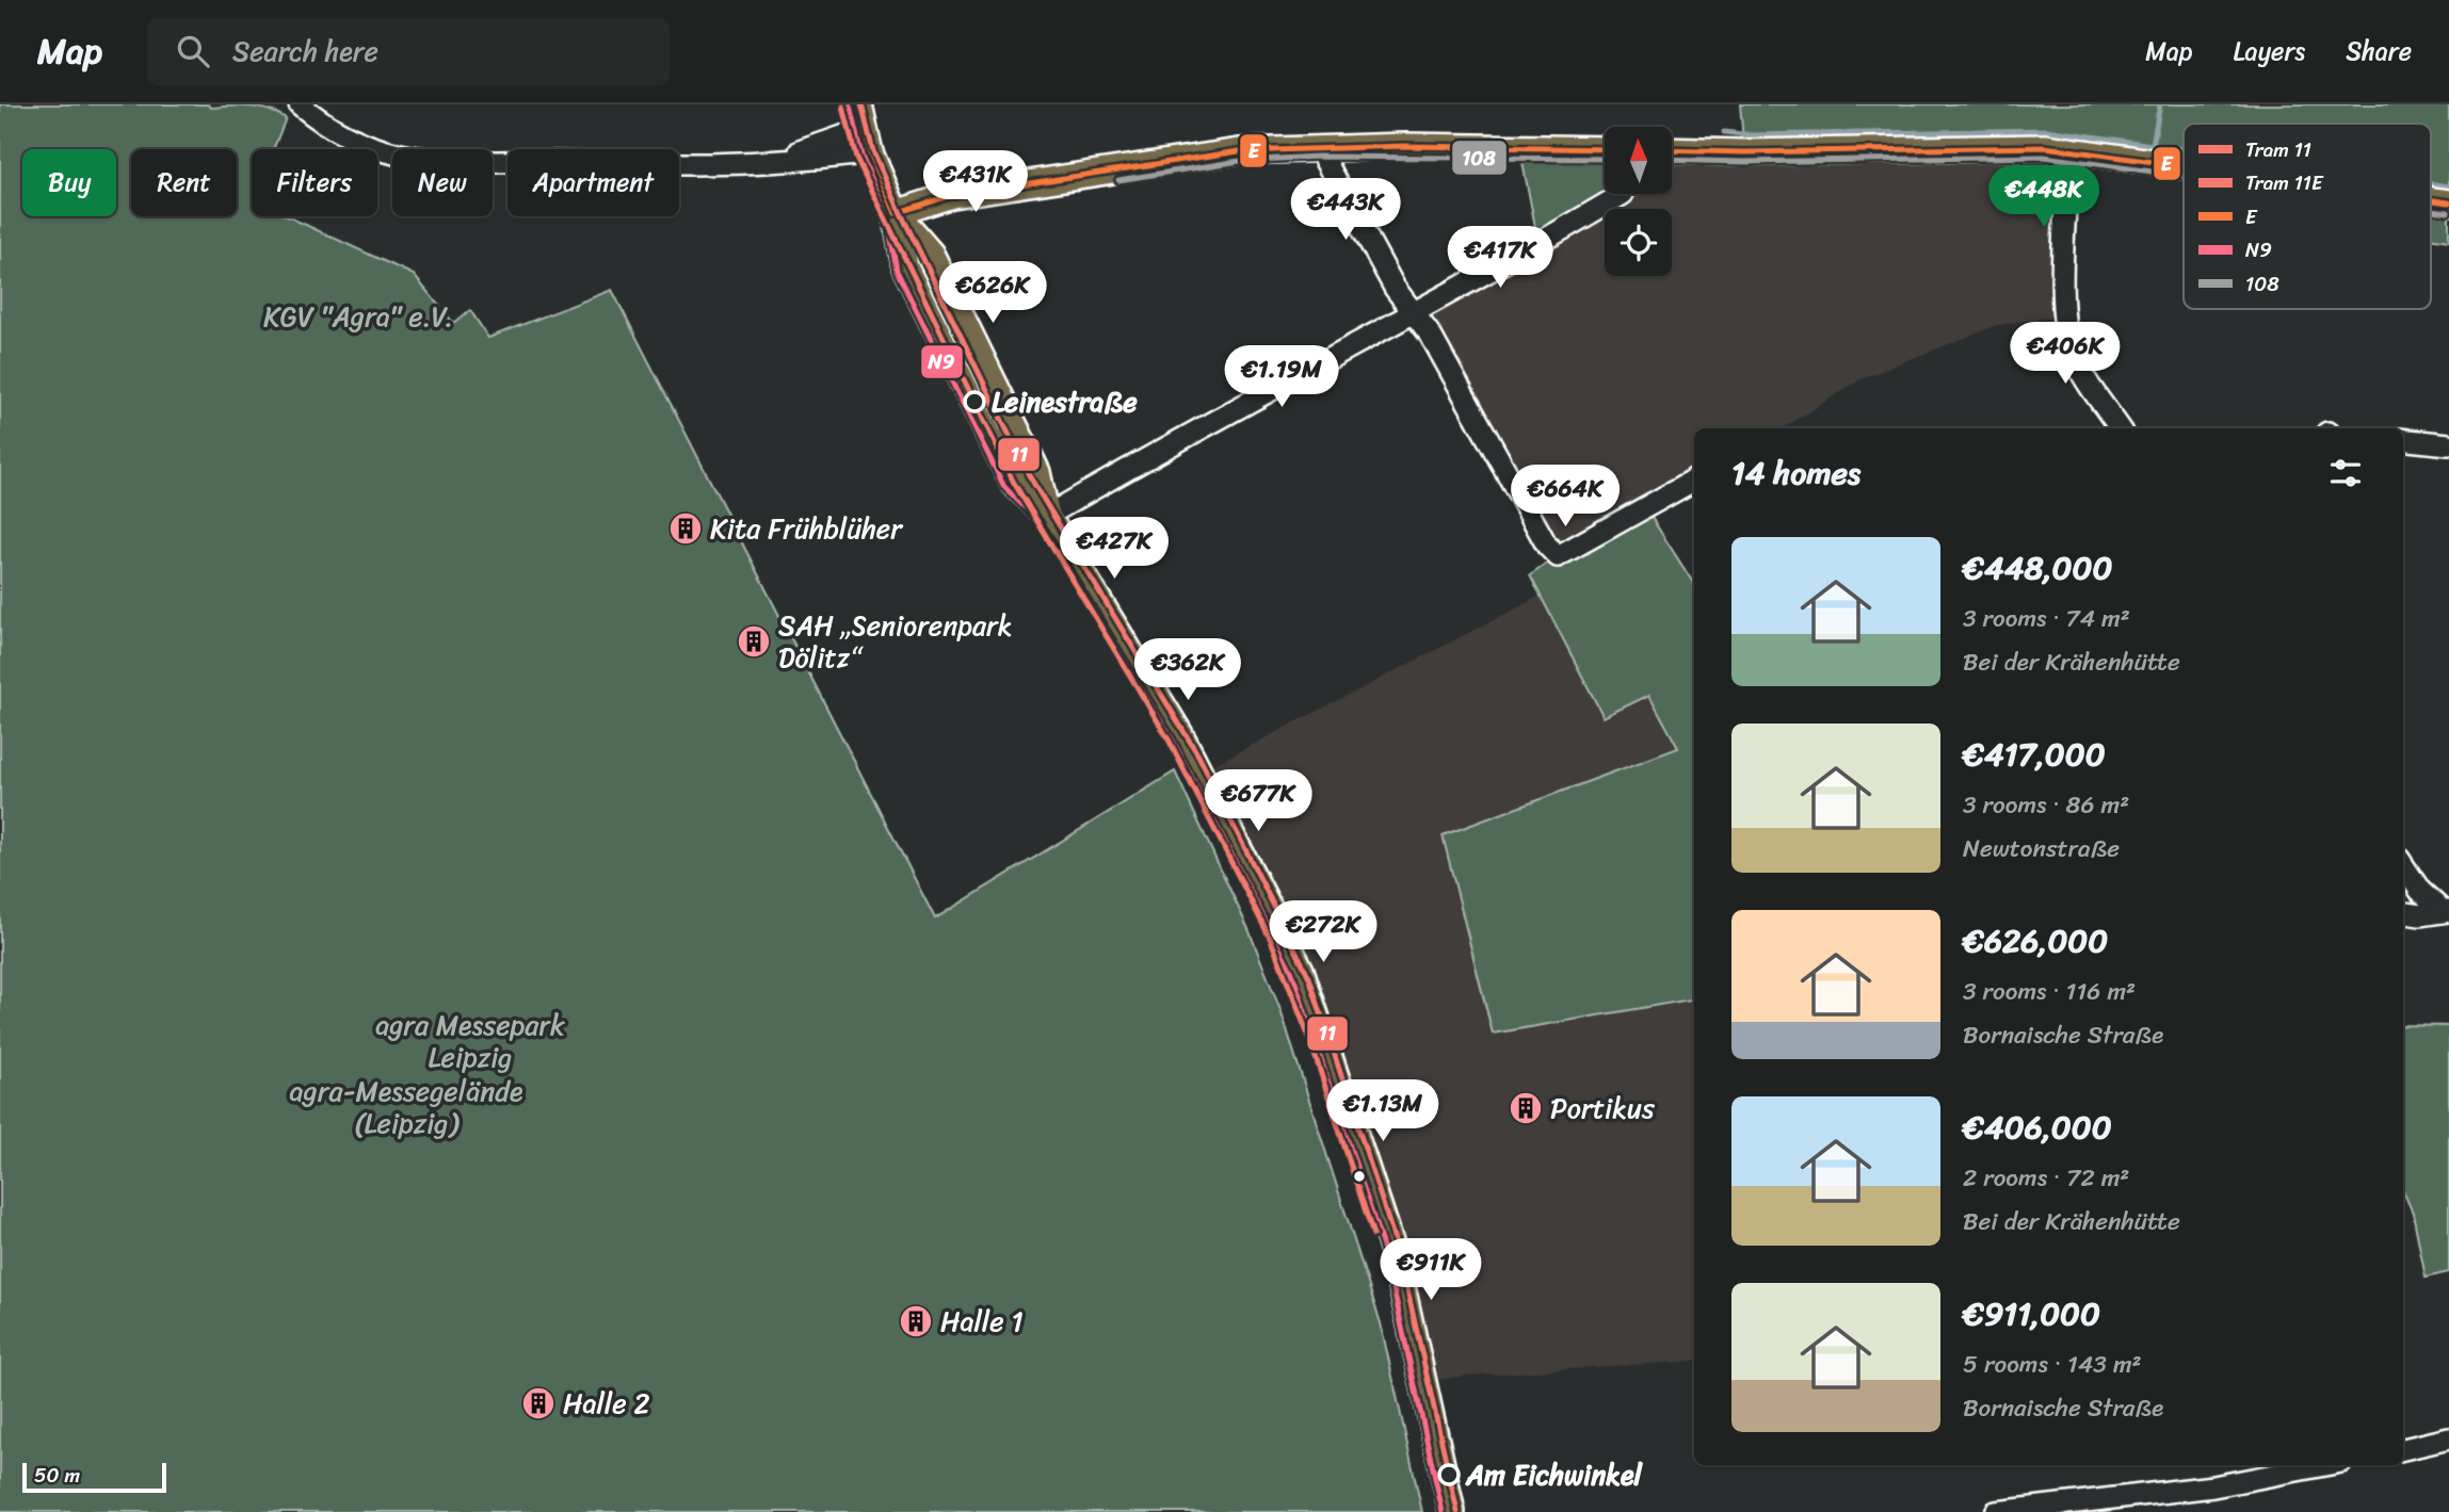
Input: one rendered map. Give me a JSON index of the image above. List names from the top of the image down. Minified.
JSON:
{"parks":["KGV \"Agra\" e.V.","agra Messepark Leipzig","agra-Messegelände (Leipzig)"],"places":{"other":["Leinestraße","Am Eichwinkel"],"building":["Kita Frühblüher","SAH „Seniorenpark Dölitz“","Portikus","Halle 1","Halle 2"]},"lines":["tram line 11","transit line E","tram line 11E","transit line N9","transit line 108"],"legend":["Tram 11","Tram 11E","E","N9","108"],"scale_bar":"50 m","north":"top","page":{"header":"Map","search":"Search here","nav":["Map","Layers","Share"],"chip":["Buy","Rent","Filters","New","Apartment"],"price":["€431K","€448K","€443K","€417K","€626K","€406K","€1.19M","€664K","€427K","€362K","€677K","€272K","€1.13M","€911K"],"heading":"14 homes","list":[{"name":"€448,000","note":"3 rooms · 74 m² · Bei der Krähenhütte"},{"name":"€417,000","note":"3 rooms · 86 m² · Newtonstraße"},{"name":"€626,000","note":"3 rooms · 116 m² · Bornaische Straße"},{"name":"€406,000","note":"2 rooms · 72 m² · Bei der Krähenhütte"},{"name":"€911,000","note":"5 rooms · 143 m² · Bornaische Straße"}],"scale":"50 m"}}
